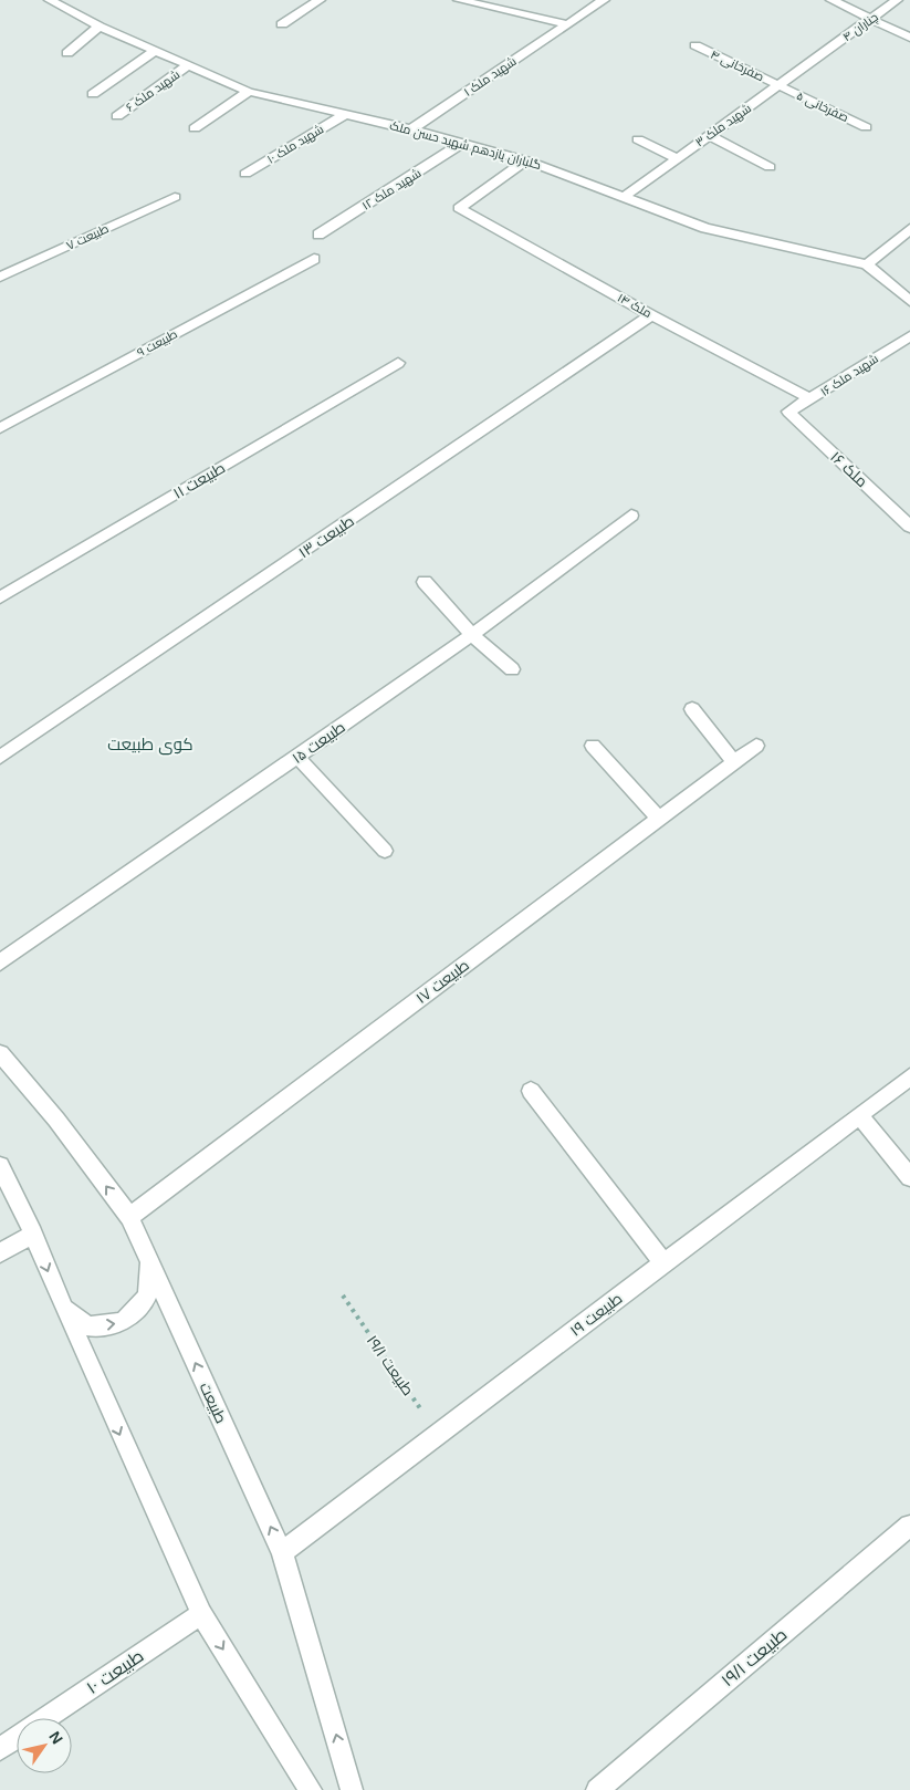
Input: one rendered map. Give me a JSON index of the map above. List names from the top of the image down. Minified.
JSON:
{"streets":{"street":["۴ چناران","صفرخانی ۴","۱ شهید ملک","۶ شهید ملک","صفرخانی ۵","۳ شهید ملک","۱۰ شهید ملک","گلباران یازدهم شهید حسن ملک","۱۲ شهید ملک","طبیعت ۷","ملک ۱۴","طبیعت ۹","شهید ملک ۱۶","ملک ۱۶","طبیعت ۱۱","طبیعت ۱۳","طبیعت ۱۵","طبیعت ۱۷","طبیعت ۱۹","طبیعت ۱۹/۱","طبیعت","۱۰ طبیعت"]},"crossings":[["۴ چناران","۳ شهید ملک"],["صفرخانی ۴","صفرخانی ۵"],["صفرخانی ۴","۳ شهید ملک"],["۱ شهید ملک","گلباران یازدهم شهید حسن ملک"],["۶ شهید ملک","گلباران یازدهم شهید حسن ملک"],["صفرخانی ۵","۳ شهید ملک"],["۳ شهید ملک","گلباران یازدهم شهید حسن ملک"],["۱۰ شهید ملک","گلباران یازدهم شهید حسن ملک"],["گلباران یازدهم شهید حسن ملک","۱۲ شهید ملک"],["گلباران یازدهم شهید حسن ملک","ملک ۱۴"],["ملک ۱۴","شهید ملک ۱۶"],["ملک ۱۴","طبیعت ۱۳"],["شهید ملک ۱۶","ملک ۱۶"],["طبیعت ۱۷","طبیعت"],["طبیعت ۱۹","طبیعت ۱۹/۱"],["طبیعت ۱۹","طبیعت"]],"districts":["کوی طبیعت"],"north":"top right"}
